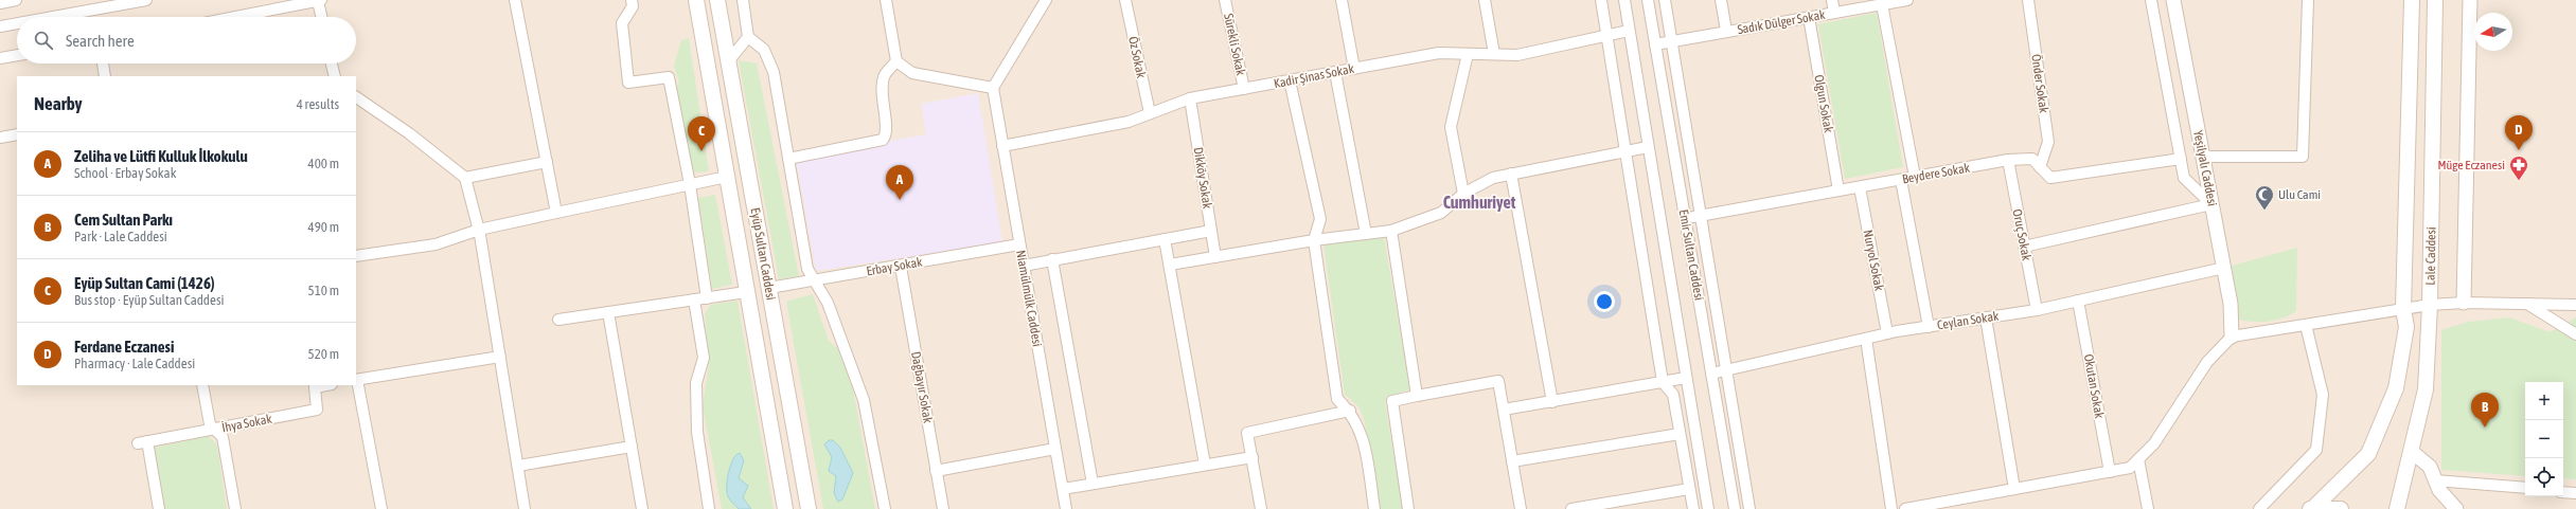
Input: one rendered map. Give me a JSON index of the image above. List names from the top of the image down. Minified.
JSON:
{"streets":{"main road":["Eyüp Sultan Caddesi","Lale Caddesi"],"street":["Sadık Dülger Sokak","Sürekli Sokak","Öz Sokak","Kadir Şinas Sokak","Önder Sokak","Olgun Sokak","Yeşilyalı Caddesi","Beydere Sokak","Dikköy Sokak","Oruç Sokak","Emir Sultan Caddesi","Nuryol Sokak","Erbay Sokak","Niamülmülk Caddesi","Ceylan Sokak","Okutan Sokak","Dağbayır Sokak","İhya Sokak"]},"crossings":[["Sadık Dülger Sokak","Olgun Sokak"],["Sadık Dülger Sokak","Emir Sultan Caddesi"],["Sürekli Sokak","Kadir Şinas Sokak"],["Öz Sokak","Kadir Şinas Sokak"],["Kadir Şinas Sokak","Dikköy Sokak"],["Kadir Şinas Sokak","Emir Sultan Caddesi"],["Kadir Şinas Sokak","Niamülmülk Caddesi"],["Önder Sokak","Beydere Sokak"],["Olgun Sokak","Beydere Sokak"],["Yeşilyalı Caddesi","Ceylan Sokak"],["Beydere Sokak","Oruç Sokak"],["Beydere Sokak","Emir Sultan Caddesi"],["Beydere Sokak","Nuryol Sokak"],["Oruç Sokak","Ceylan Sokak"],["Eyüp Sultan Caddesi","Erbay Sokak"],["Emir Sultan Caddesi","Ceylan Sokak"],["Nuryol Sokak","Ceylan Sokak"],["Erbay Sokak","Niamülmülk Caddesi"],["Erbay Sokak","Dağbayır Sokak"],["Ceylan Sokak","Okutan Sokak"]],"districts":["Cumhuriyet"],"places":{"pharmacy":["Müge Eczanesi"],"mosque":["Ulu Cami"]},"north":"left","page":{"search":"Search here","heading":["Nearby","4 results"],"pins":["D","C","A","B"],"list":[{"mark":"A","name":"Zeliha ve Lütfi Kulluk İlkokulu","note":"School · Erbay Sokak","value":"400 m"},{"mark":"B","name":"Cem Sultan Parkı","note":"Park · Lale Caddesi","value":"490 m"},{"mark":"C","name":"Eyüp Sultan Cami (1426)","note":"Bus stop · Eyüp Sultan Caddesi","value":"510 m"},{"mark":"D","name":"Ferdane Eczanesi","note":"Pharmacy · Lale Caddesi","value":"520 m"}],"map_buttons":["+","−"]}}
